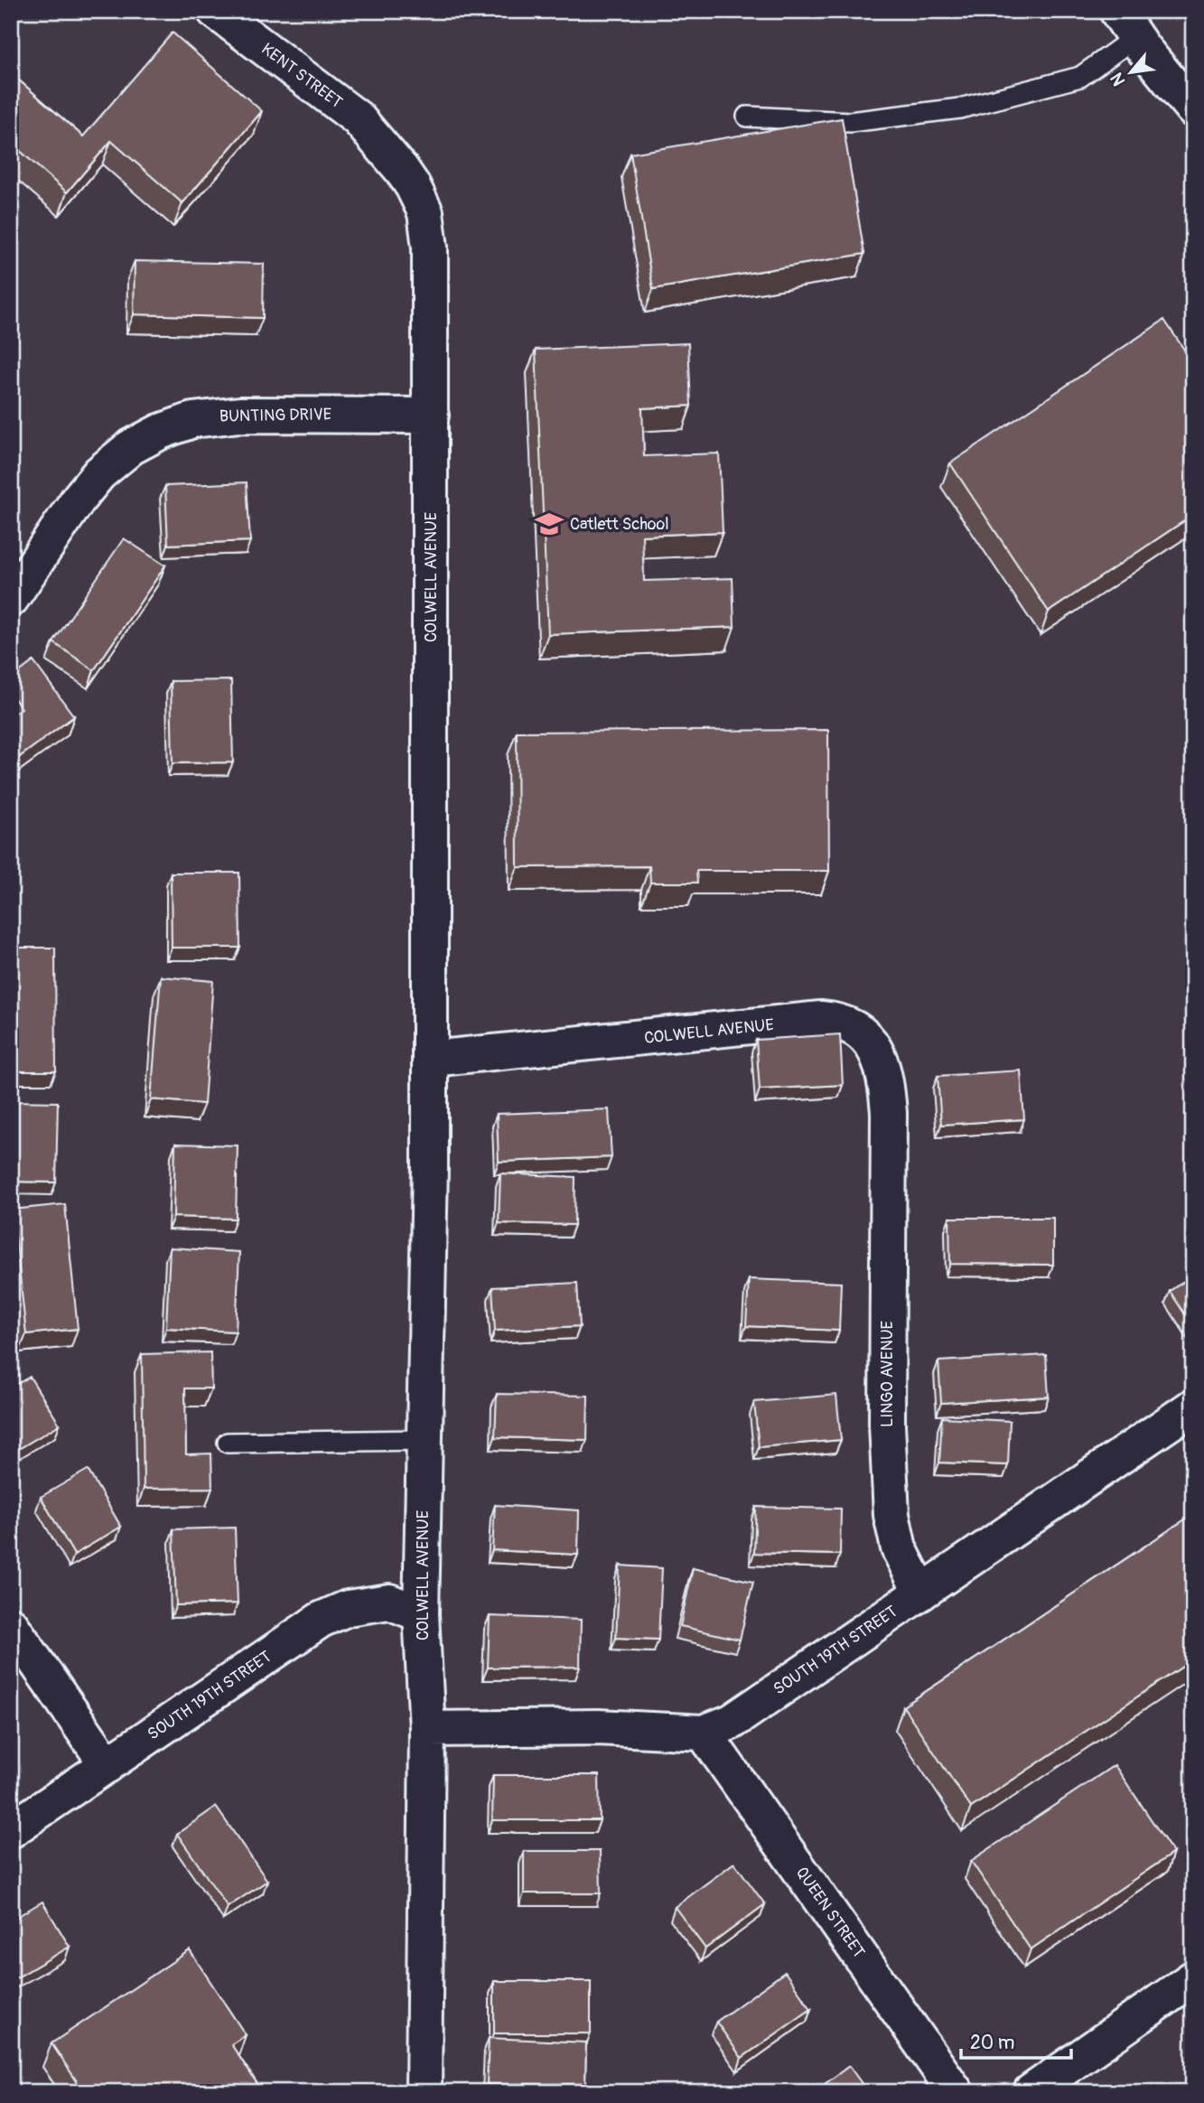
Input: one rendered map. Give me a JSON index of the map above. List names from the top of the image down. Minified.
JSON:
{"streets":{"street":["KENT STREET","BUNTING DRIVE","COLWELL AVENUE","LINGO AVENUE","SOUTH 19TH STREET","QUEEN STREET"]},"crossings":[["KENT STREET","COLWELL AVENUE"],["BUNTING DRIVE","COLWELL AVENUE"],["COLWELL AVENUE","LINGO AVENUE"],["COLWELL AVENUE","SOUTH 19TH STREET"],["LINGO AVENUE","SOUTH 19TH STREET"],["SOUTH 19TH STREET","QUEEN STREET"]],"places":{"school or university":["Catlett School"]},"scale_bar":"20 m","north":"bottom left"}
